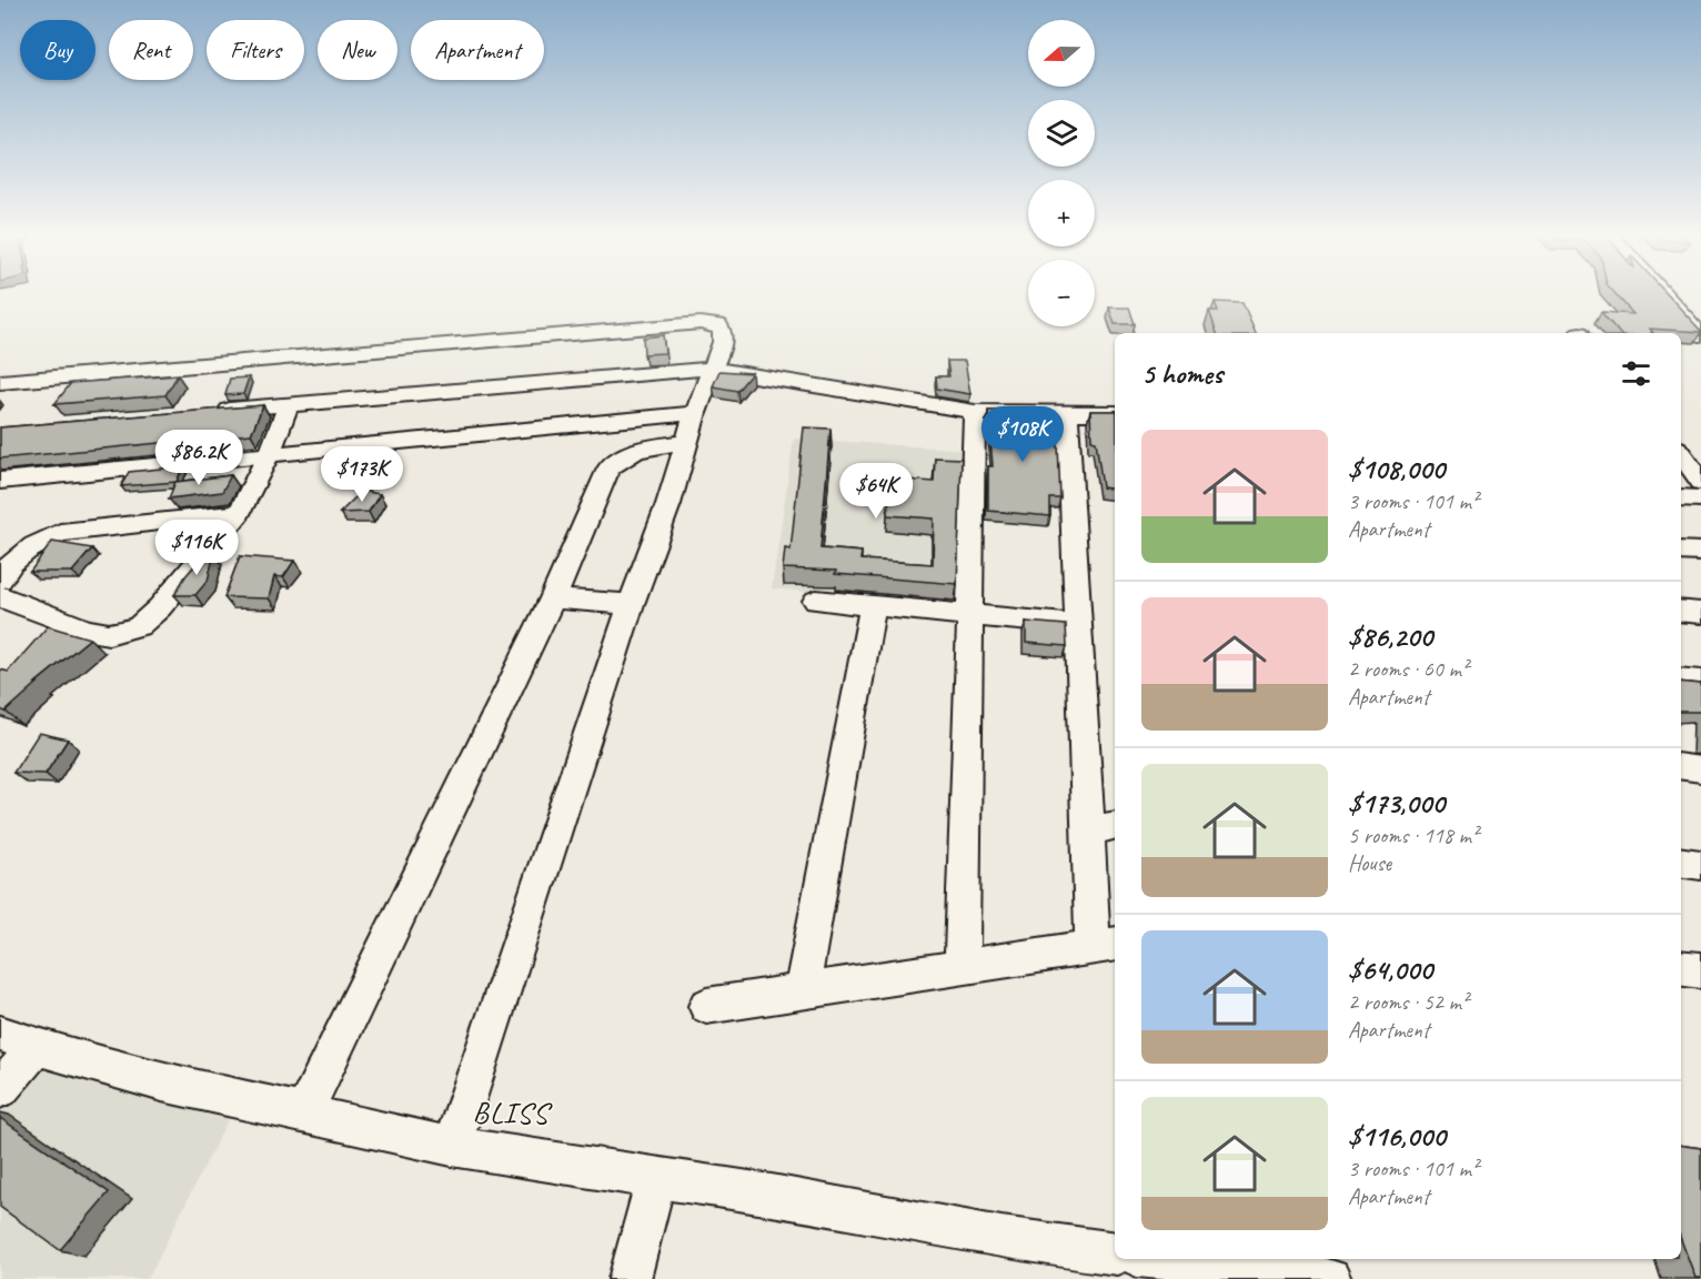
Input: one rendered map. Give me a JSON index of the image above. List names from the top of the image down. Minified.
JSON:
{"districts":["BLISS"],"north":"left","page":{"map_buttons":["+","−"],"chip":["Buy","Rent","Filters","New","Apartment"],"heading":"5 homes","price":["$108K","$86.2K","$173K","$64K","$116K"],"list":[{"name":"$108,000","note":"3 rooms · 101 m² · Apartment"},{"name":"$86,200","note":"2 rooms · 60 m² · Apartment"},{"name":"$173,000","note":"5 rooms · 118 m² · House"},{"name":"$64,000","note":"2 rooms · 52 m² · Apartment"},{"name":"$116,000","note":"3 rooms · 101 m² · Apartment"}]}}
